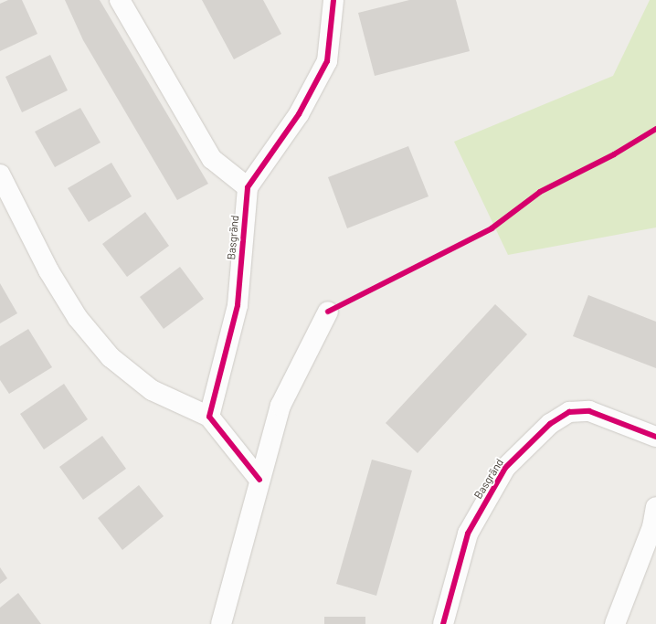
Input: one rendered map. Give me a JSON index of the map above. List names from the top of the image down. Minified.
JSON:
{"streets":{"street":["Basgränd"]}}
